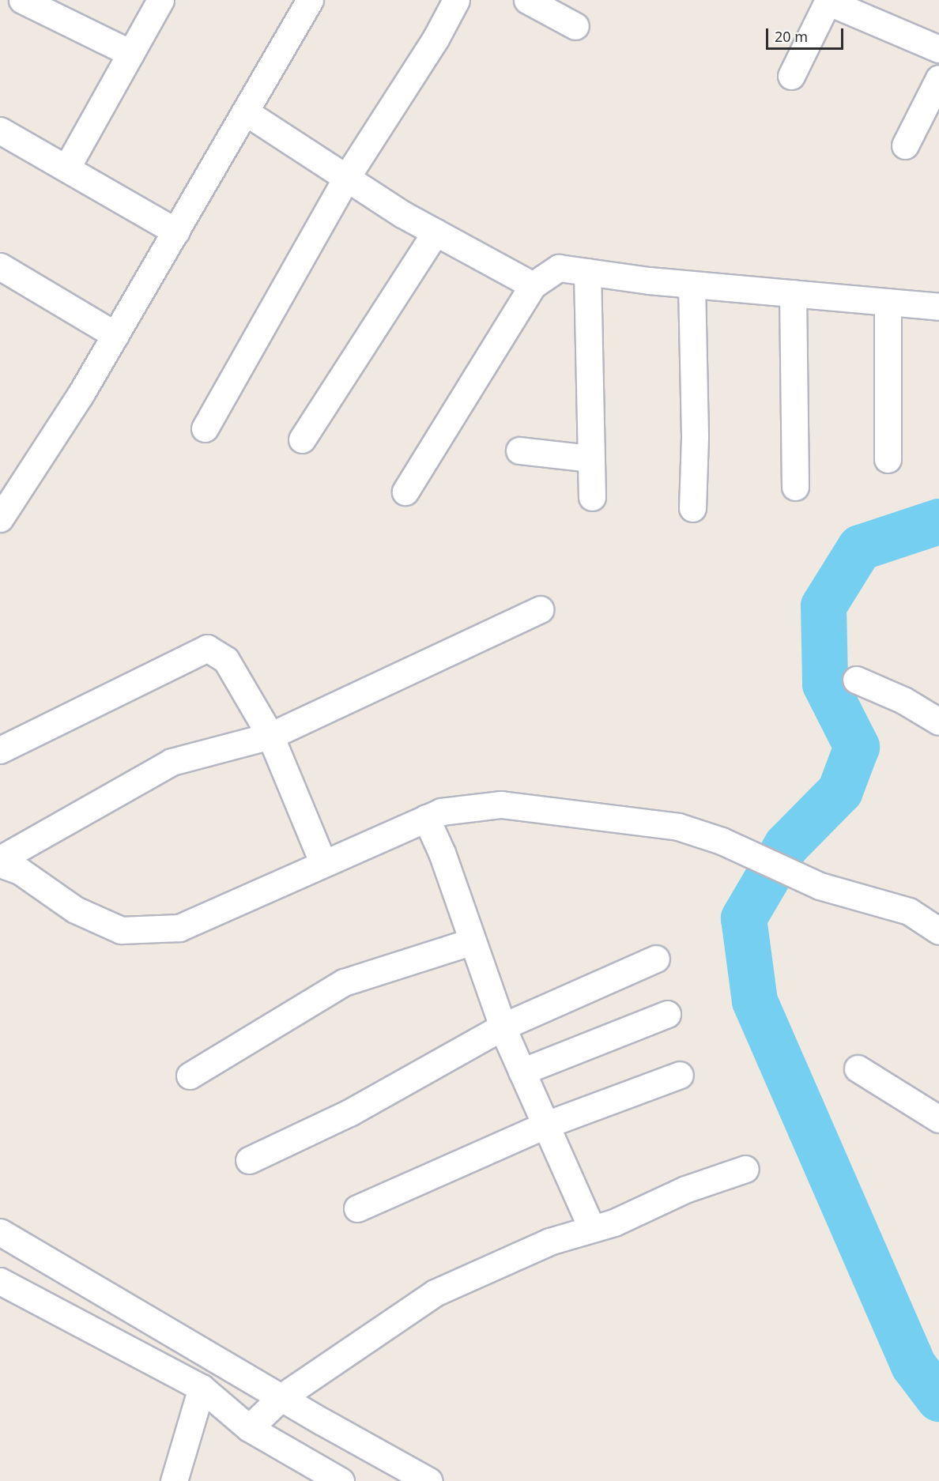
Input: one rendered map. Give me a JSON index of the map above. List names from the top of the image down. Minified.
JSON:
{"scale_bar":"20 m"}
